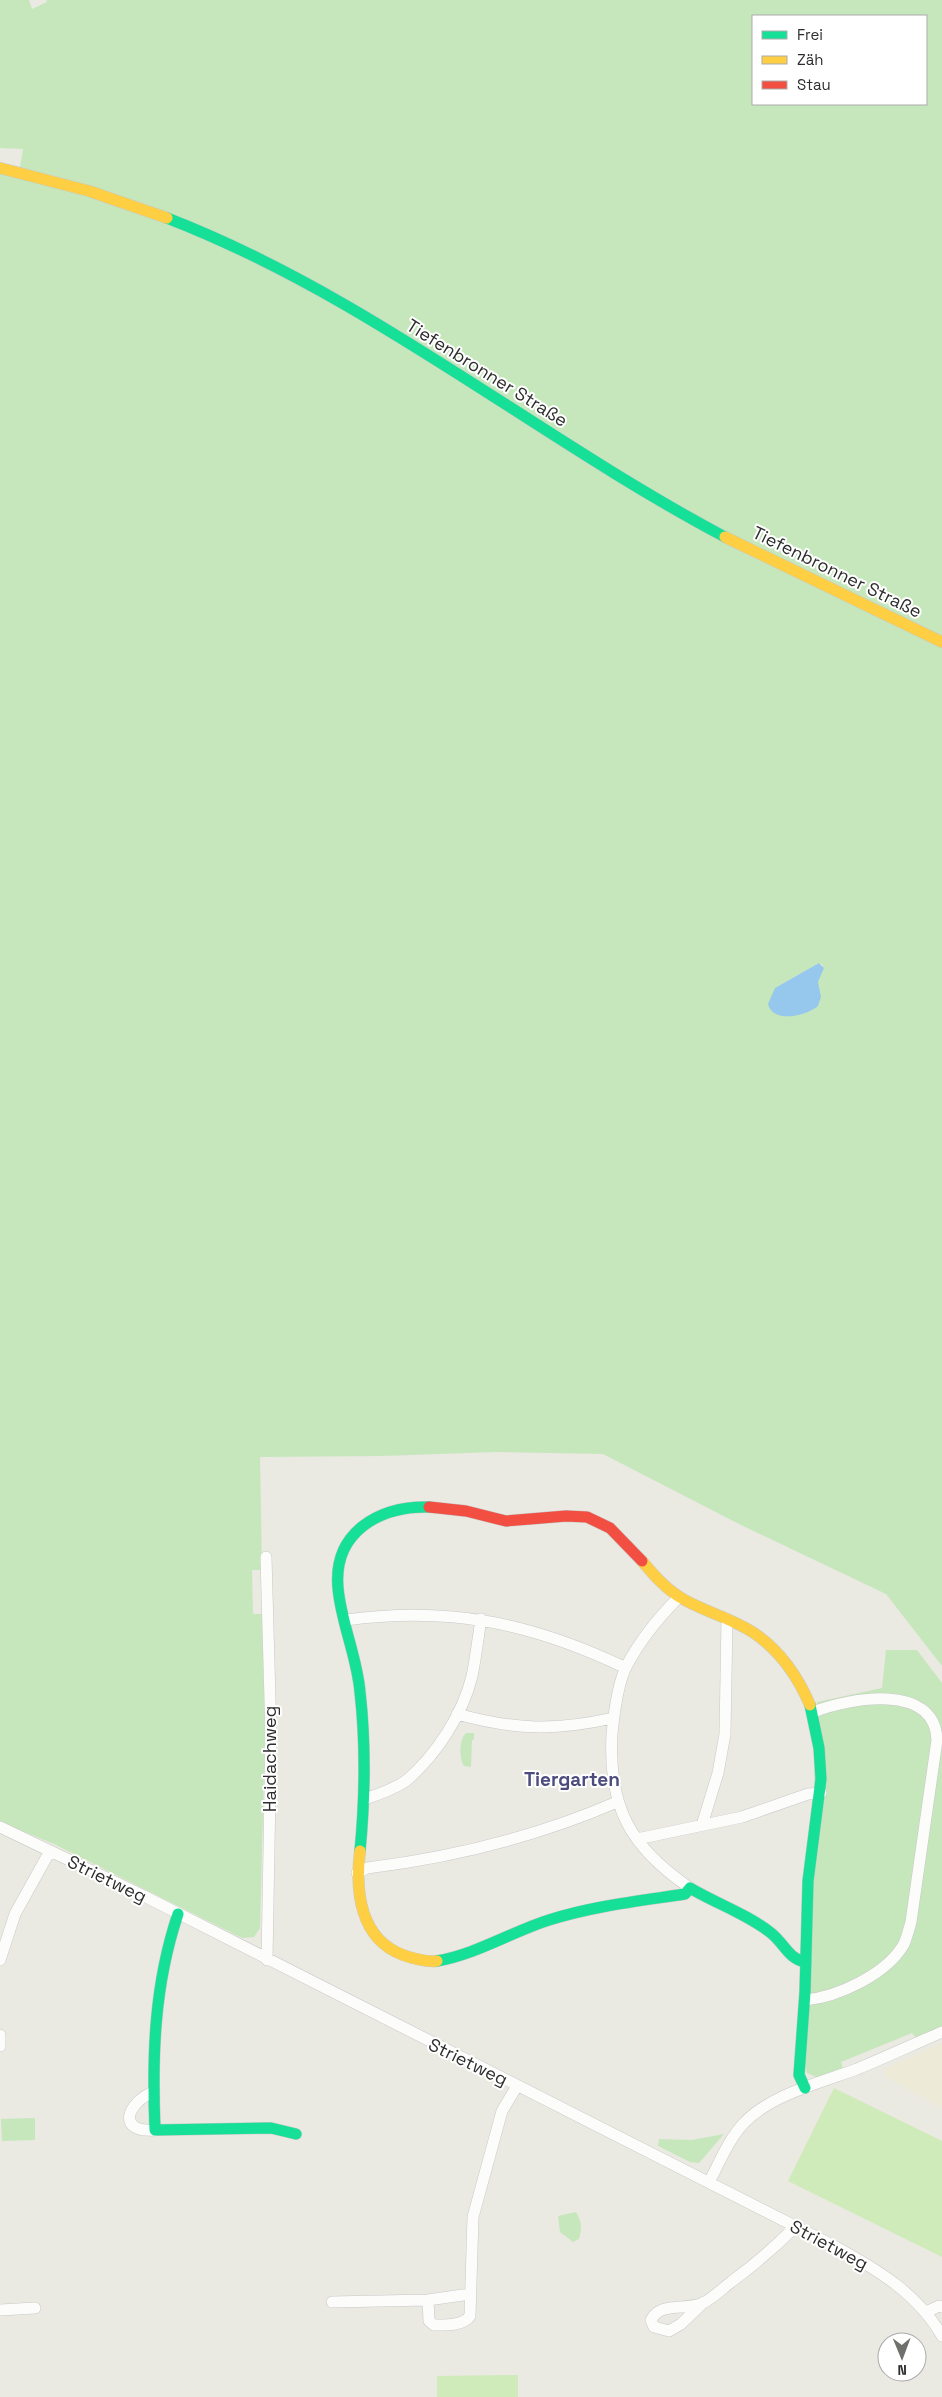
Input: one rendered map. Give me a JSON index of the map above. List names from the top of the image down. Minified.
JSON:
{"streets":{"street":["Tiefenbronner Straße","Haidachweg","Strietweg"]},"crossings":[["Haidachweg","Strietweg"]],"districts":["Tiergarten"],"legend":["Frei","Zäh","Stau"],"north":"bottom"}
